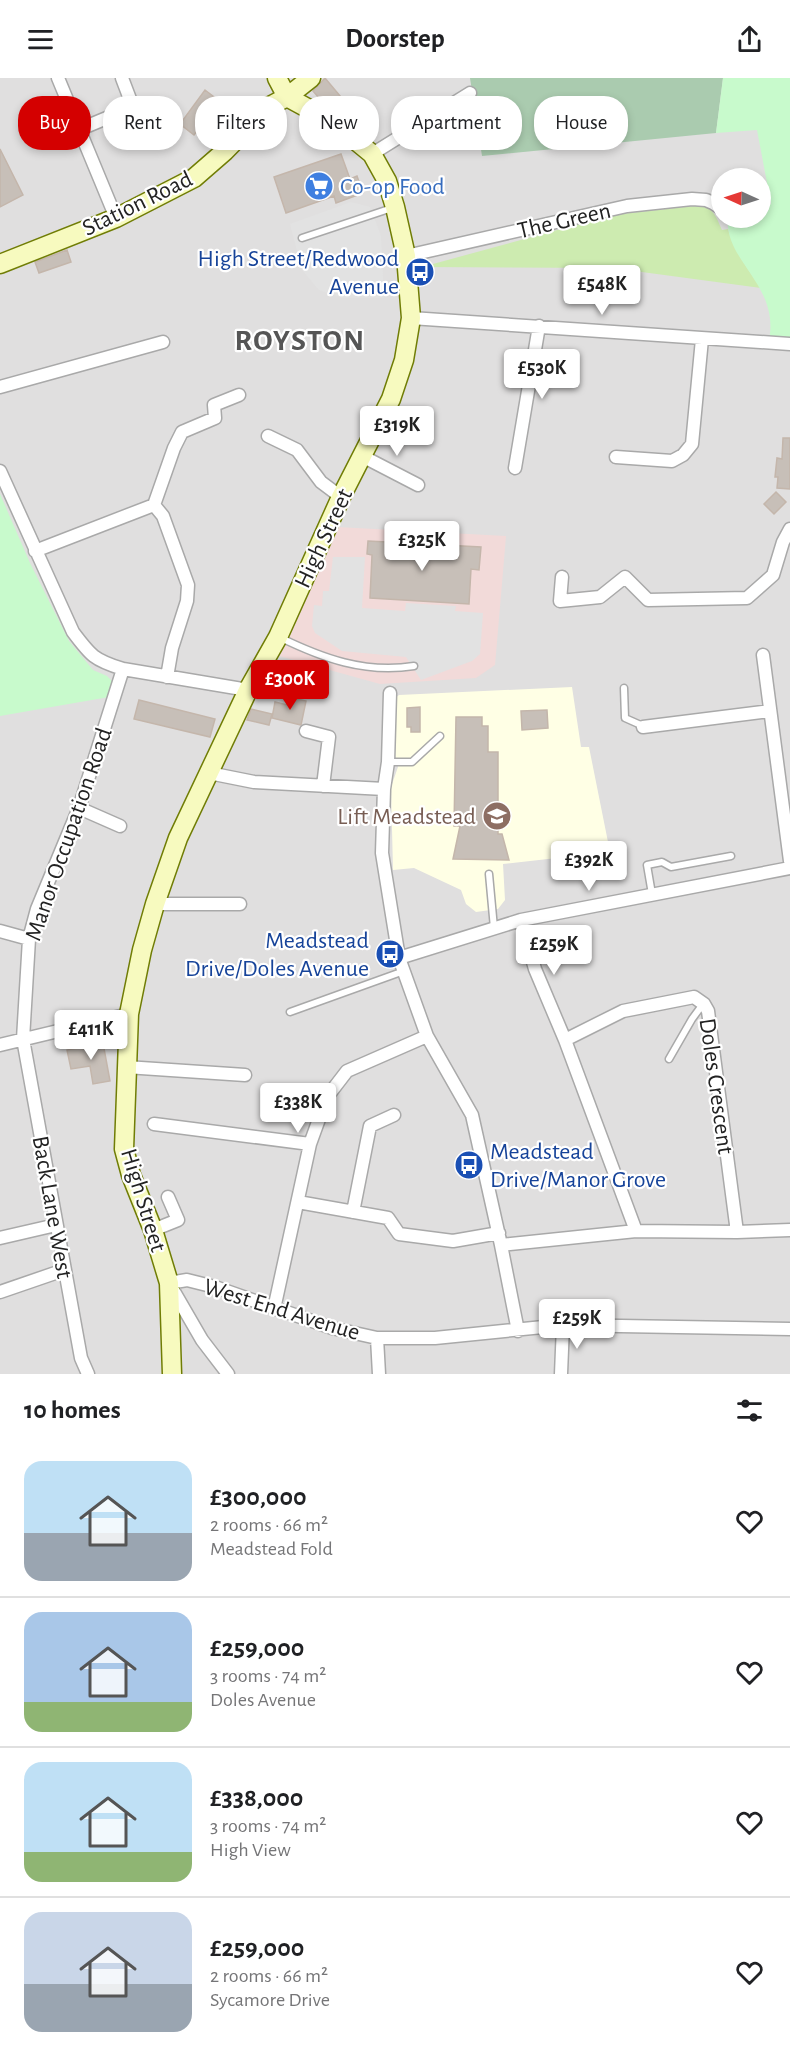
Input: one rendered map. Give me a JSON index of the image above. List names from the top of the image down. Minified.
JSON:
{"streets":{"main road":["Station Road","High Street"],"street":["The Green","Manor Occupation Road","Doles Crescent","Back Lane West","West End Avenue"]},"crossings":[["Station Road","High Street"],["The Green","High Street"],["High Street","West End Avenue"],["Manor Occupation Road","Back Lane West"]],"districts":["ROYSTON"],"places":{"supermarket":["Co-op Food"],"bus stop":["High Street/Redwood Avenue","Meadstead Drive/Doles Avenue","Meadstead Drive/Manor Grove"],"school or university":["Lift Meadstead"]},"north":"left","page":{"header":"Doorstep","chip":["Buy","Rent","Filters","New","Apartment","House"],"price":["£548K","£530K","£319K","£325K","£300K","£392K","£259K","£411K","£338K","£259K"],"heading":"10 homes","list":[{"name":"£300,000","note":"2 rooms · 66 m² · Meadstead Fold"},{"name":"£259,000","note":"3 rooms · 74 m² · Doles Avenue"},{"name":"£338,000","note":"3 rooms · 74 m² · High View"},{"name":"£259,000","note":"2 rooms · 66 m² · Sycamore Drive"}]}}
